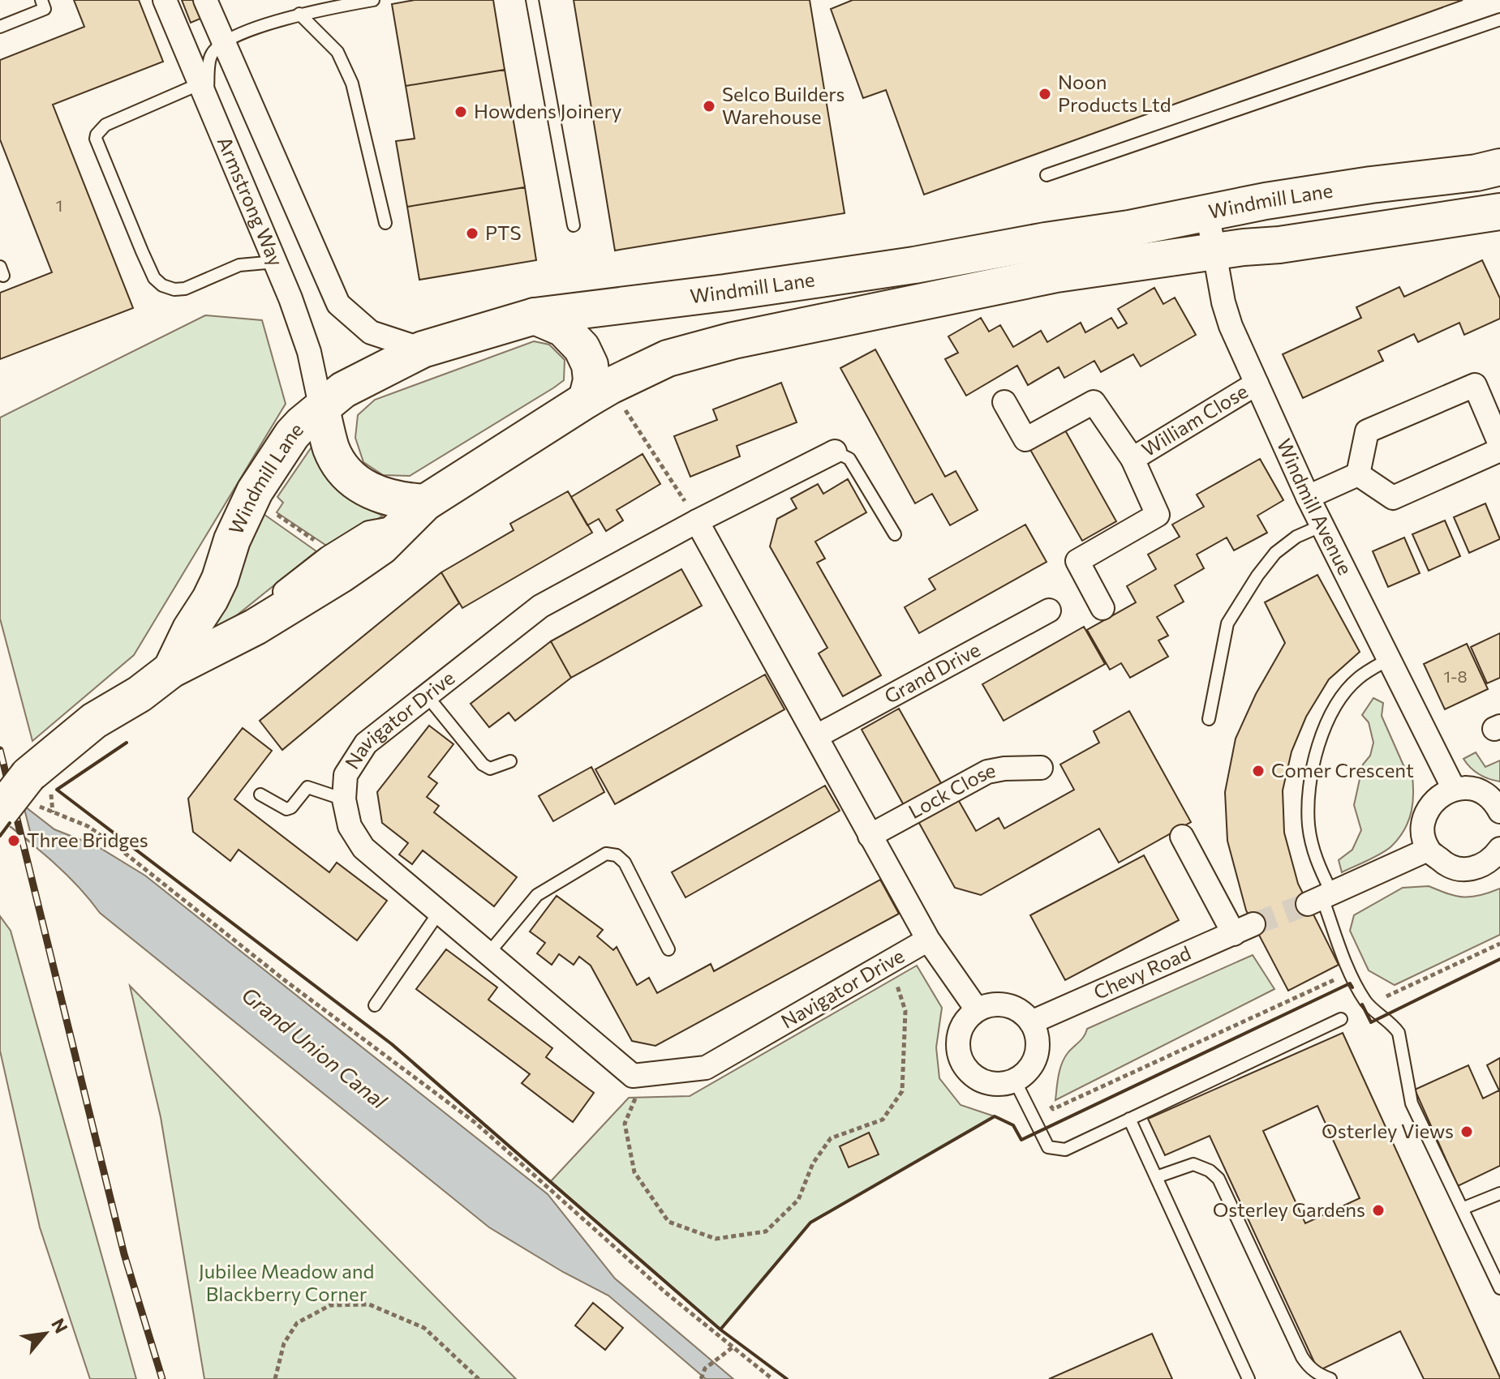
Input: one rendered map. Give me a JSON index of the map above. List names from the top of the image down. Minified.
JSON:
{"streets":{"main road":["Windmill Lane"],"street":["Armstrong Way","William Close","Windmill Avenue","Grand Drive","Navigator Drive","Lock Close","Chevy Road"]},"crossings":[["Armstrong Way","Windmill Lane"],["Windmill Lane","Windmill Avenue"],["William Close","Windmill Avenue"]],"water":["Grand Union Canal"],"parks":["Jubilee Meadow and Blackberry Corner"],"places":["Noon Products Ltd","Selco Builders Warehouse","Howdens Joinery","PTS","Comer Crescent","Three Bridges","Osterley Views","Osterley Gardens"],"house_numbers":["1","1-8"],"north":"top right"}
